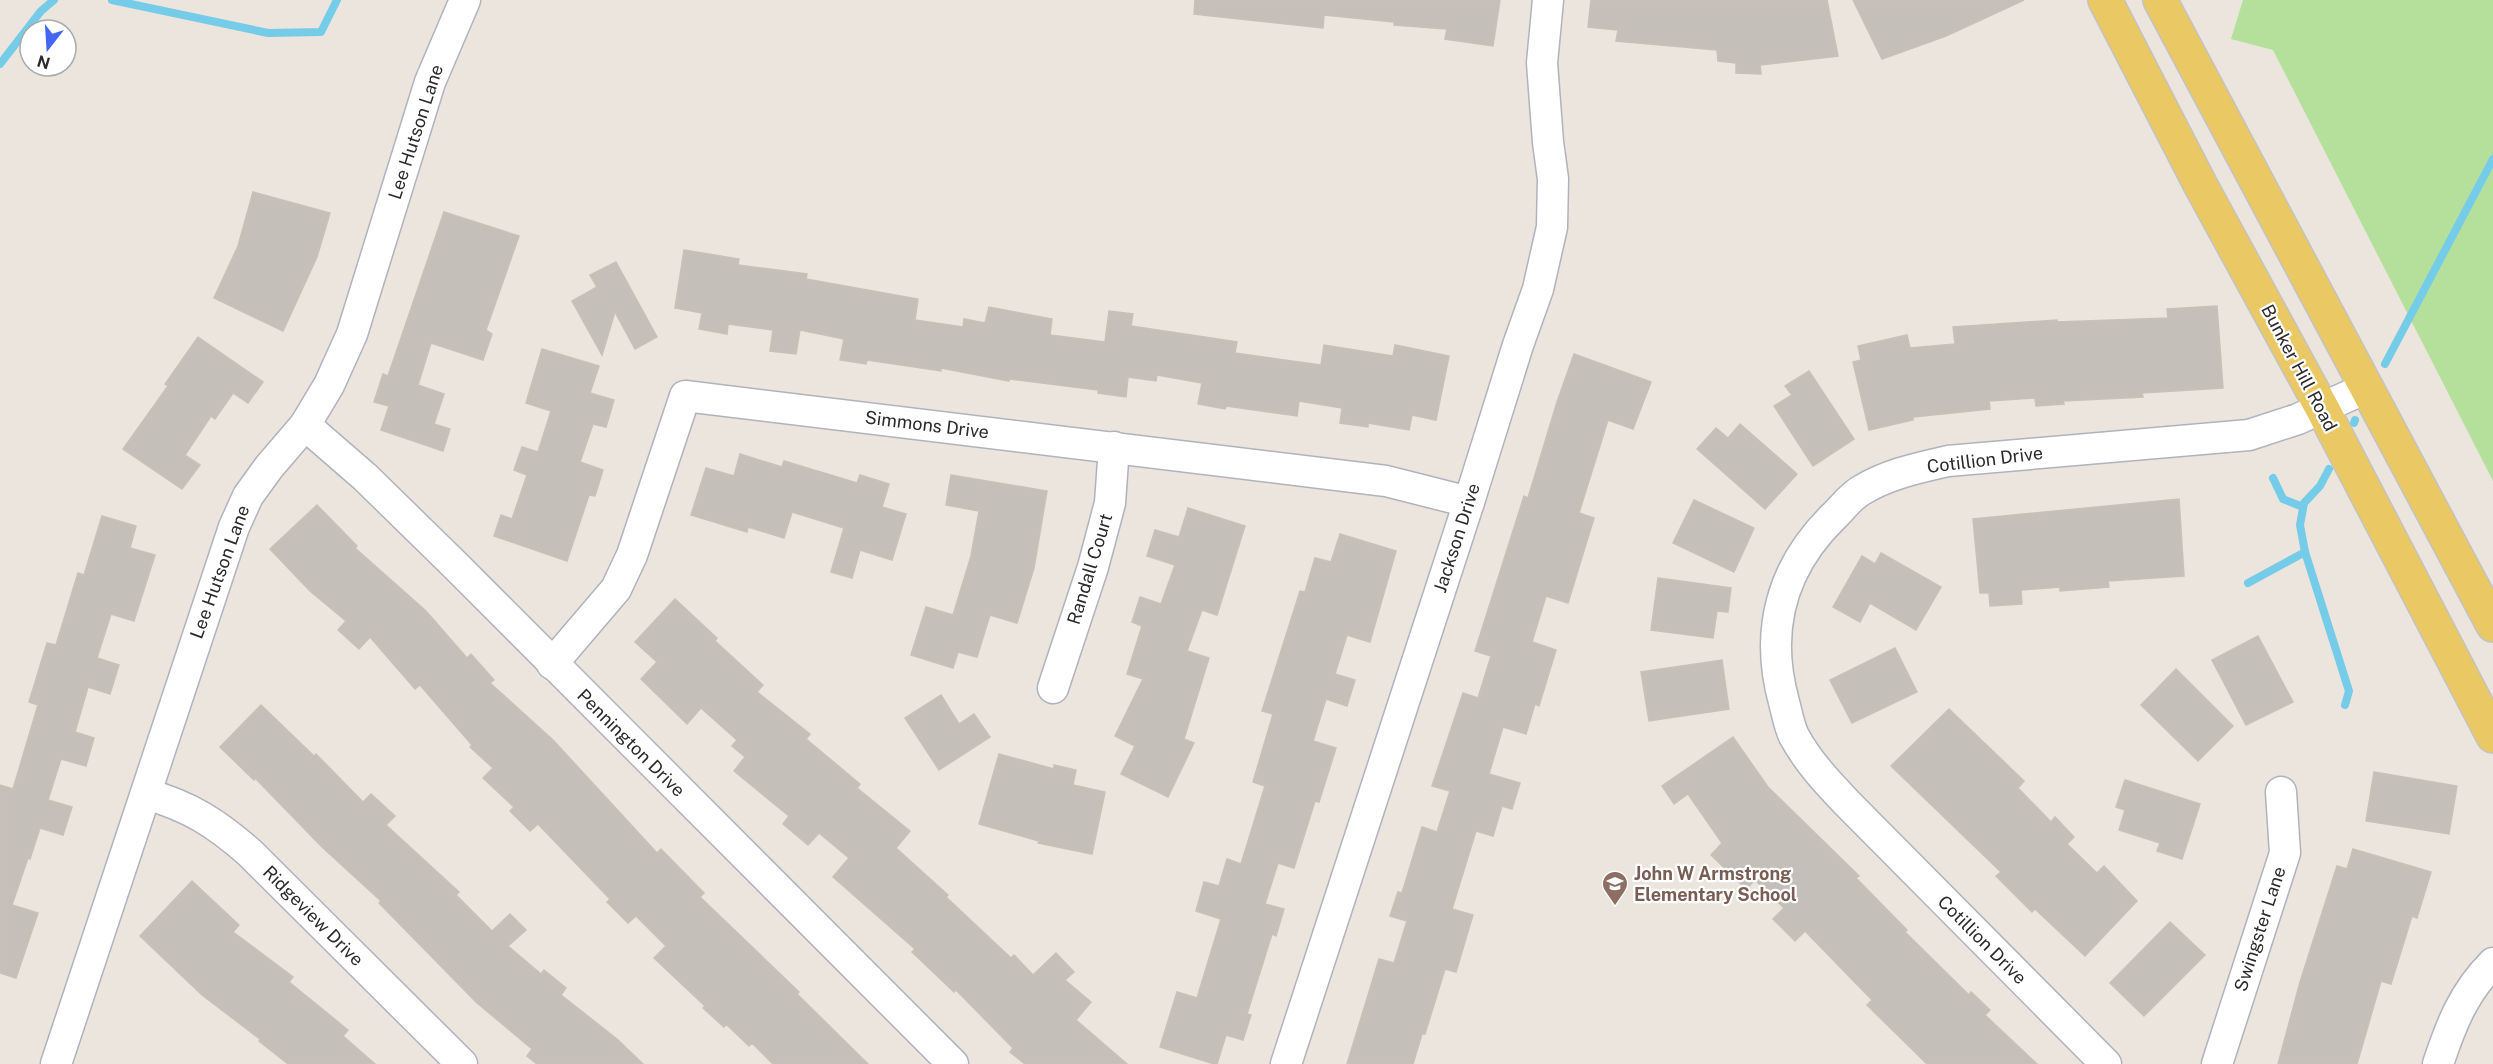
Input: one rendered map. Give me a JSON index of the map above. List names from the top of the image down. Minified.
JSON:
{"streets":{"main road":["Bunker Hill Road"],"street":["Lee Hutson Lane","Simmons Drive","Cotillion Drive","Jackson Drive","Randall Court","Pennington Drive","Ridgeview Drive","Swingster Lane"]},"crossings":[["Lee Hutson Lane","Pennington Drive"],["Lee Hutson Lane","Ridgeview Drive"],["Bunker Hill Road","Cotillion Drive"],["Simmons Drive","Jackson Drive"],["Simmons Drive","Randall Court"],["Simmons Drive","Pennington Drive"]],"places":{"school or university":["John W Armstrong Elementary School"]},"north":"bottom"}
